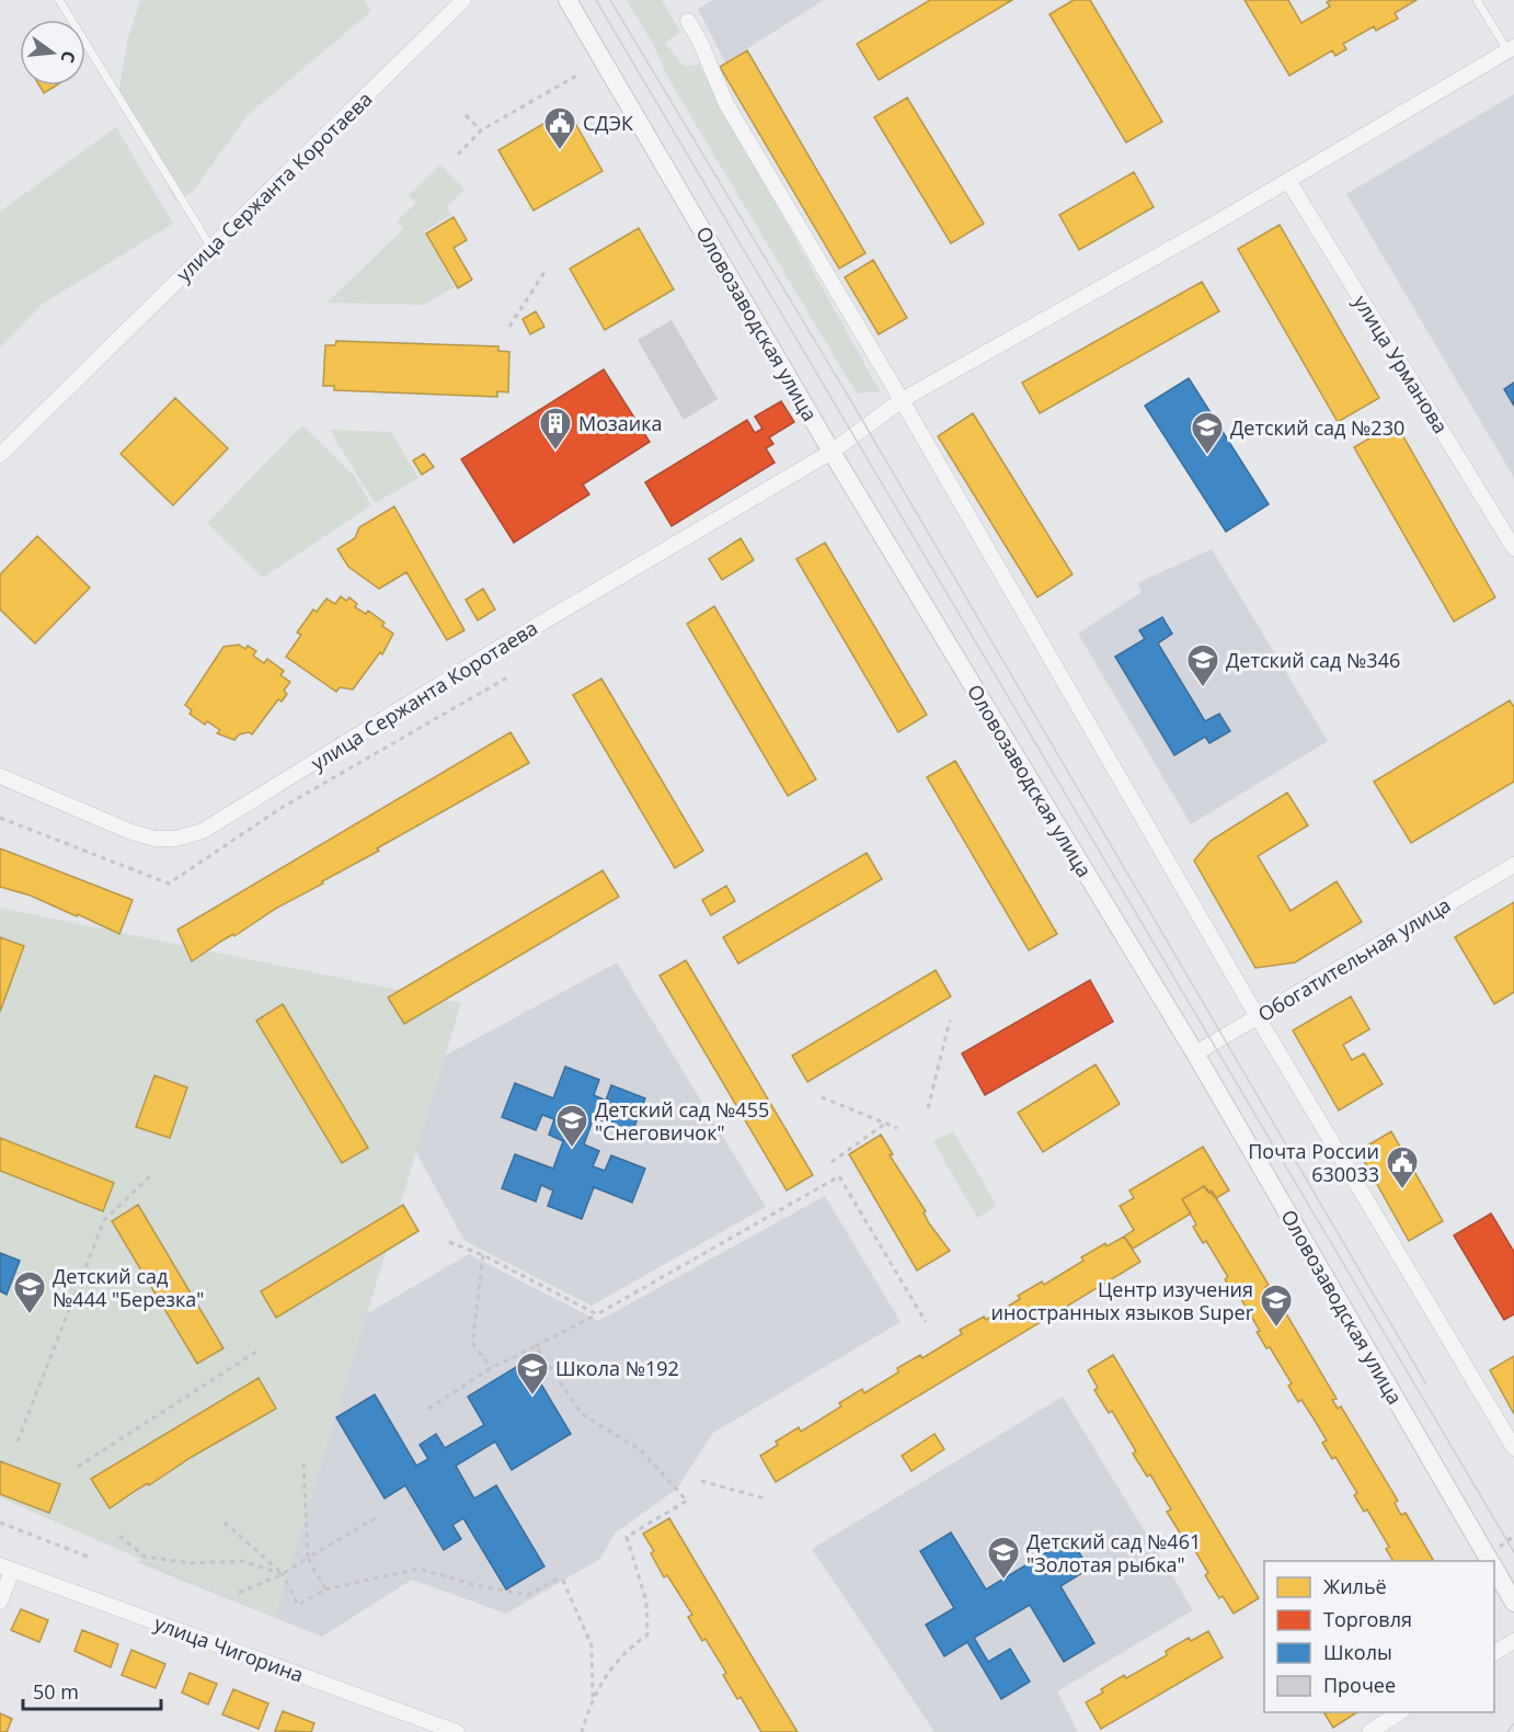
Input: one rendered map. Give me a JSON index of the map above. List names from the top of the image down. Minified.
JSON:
{"streets":{"street":["улица Сержанта Коротаева","Оловозаводская улица","улица Урманова","Обогатительная улица","улица Чигорина"]},"crossings":[["улица Сержанта Коротаева","Оловозаводская улица"],["улица Сержанта Коротаева","улица Урманова"],["Оловозаводская улица","Обогатительная улица"]],"places":{"public building":["СДЭК","Почта России 630033"],"building":["Мозаика"],"school or university":["Детский сад №230","Детский сад №346","Детский сад №455 \"Снеговичок\"","Детский сад №444 \"Березка\"","Центр изучения иностранных языков Super","Школа №192","Детский сад №461 \"Золотая рыбка\""]},"legend":["Жильё","Торговля","Школы","Прочее"],"scale_bar":"50 m","north":"right"}
